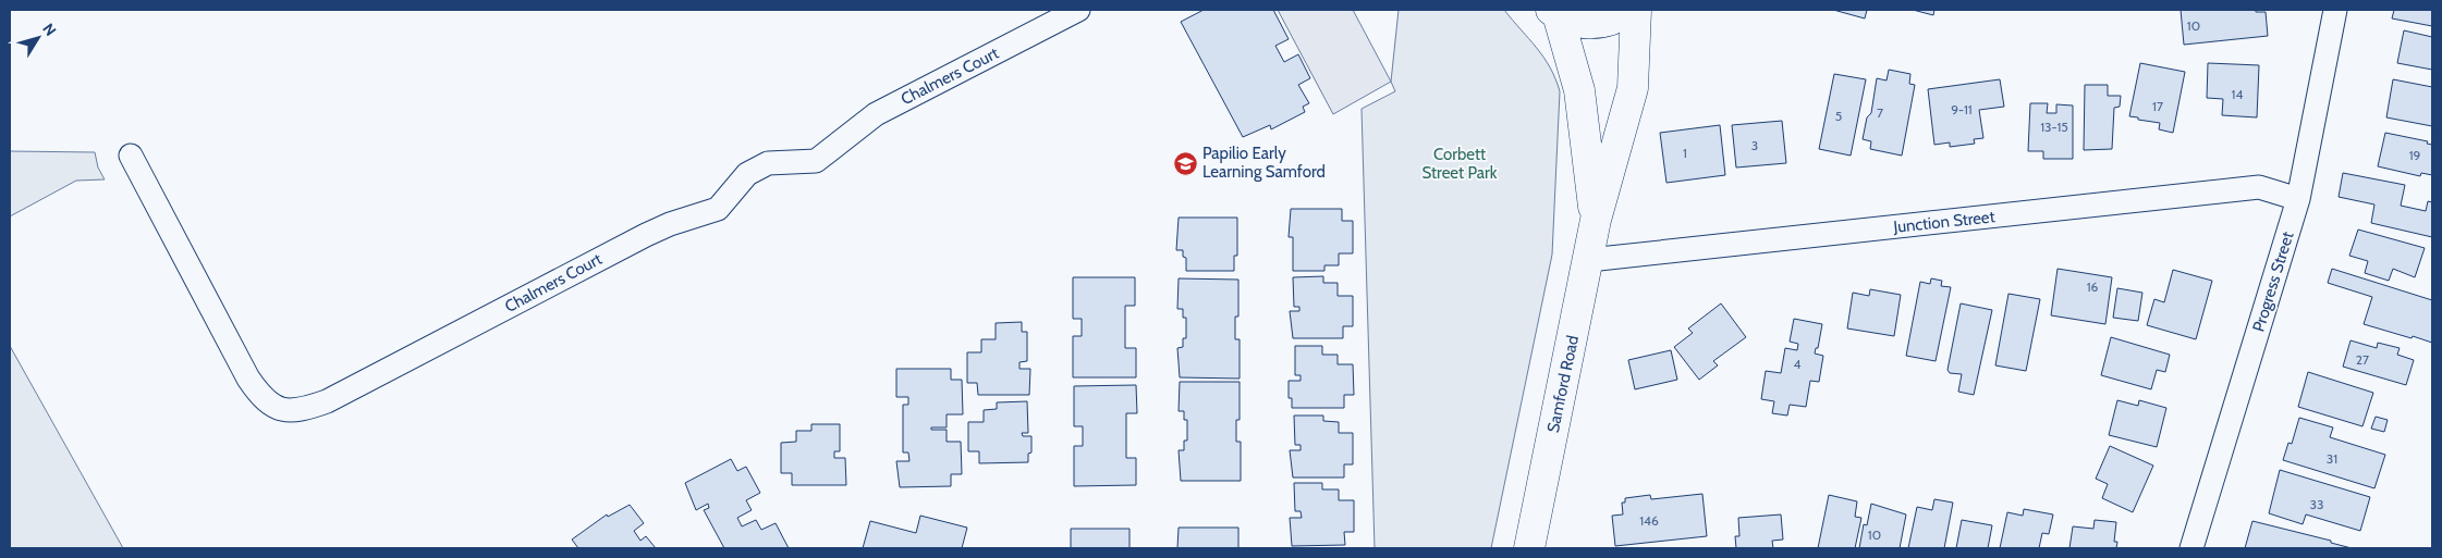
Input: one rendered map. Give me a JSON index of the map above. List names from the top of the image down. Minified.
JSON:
{"streets":{"main road":["Samford Road"],"street":["Chalmers Court","Junction Street","Progress Street"]},"crossings":[["Junction Street","Progress Street"],["Junction Street","Samford Road"]],"parks":["Corbett Street Park"],"places":{"school or university":["Papilio Early Learning Samford"]},"house_numbers":["10","14","17","9-11","7","5","13-15","3","1","19","16","27","4","31","33","146","10"],"north":"top right"}
